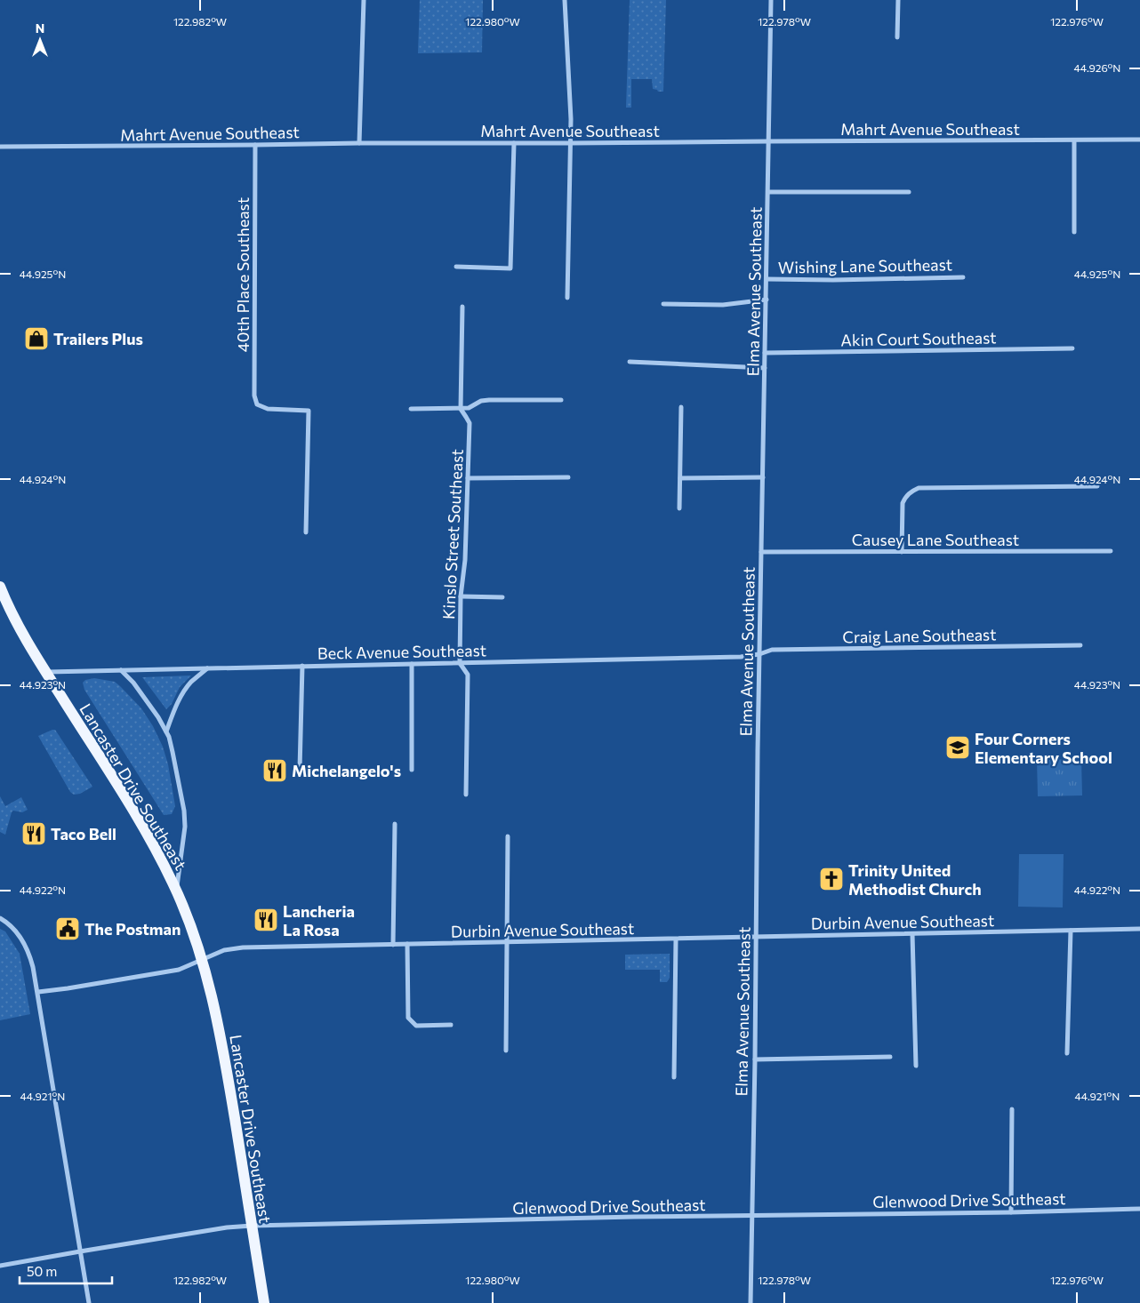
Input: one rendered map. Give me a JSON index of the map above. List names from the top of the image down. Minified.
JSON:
{"streets":{"main road":["Lancaster Drive Southeast"],"street":["Mahrt Avenue Southeast","Wishing Lane Southeast","40th Place Southeast","Elma Avenue Southeast","Akin Court Southeast","Kinslo Street Southeast","Causey Lane Southeast","Craig Lane Southeast","Beck Avenue Southeast","Durbin Avenue Southeast","Glenwood Drive Southeast"]},"crossings":[["Mahrt Avenue Southeast","40th Place Southeast"],["Mahrt Avenue Southeast","Elma Avenue Southeast"],["Wishing Lane Southeast","Elma Avenue Southeast"],["Elma Avenue Southeast","Akin Court Southeast"],["Elma Avenue Southeast","Causey Lane Southeast"],["Elma Avenue Southeast","Craig Lane Southeast"],["Elma Avenue Southeast","Beck Avenue Southeast"],["Elma Avenue Southeast","Durbin Avenue Southeast"],["Elma Avenue Southeast","Glenwood Drive Southeast"],["Kinslo Street Southeast","Beck Avenue Southeast"],["Craig Lane Southeast","Beck Avenue Southeast"],["Beck Avenue Southeast","Lancaster Drive Southeast"],["Lancaster Drive Southeast","Durbin Avenue Southeast"],["Lancaster Drive Southeast","Glenwood Drive Southeast"]],"places":{"shop":["Trailers Plus"],"school or university":["Four Corners Elementary School"],"restaurant":["Michelangelo's","Taco Bell","Lancheria La Rosa"],"church":["Trinity United Methodist Church"],"public building":["The Postman"]},"scale_bar":"50 m","north":"top","coordinates":["122.982°W","122.980°W","122.978°W","122.976°W","44.926°N","44.925°N","44.924°N","44.923°N","44.922°N","44.921°N"]}
